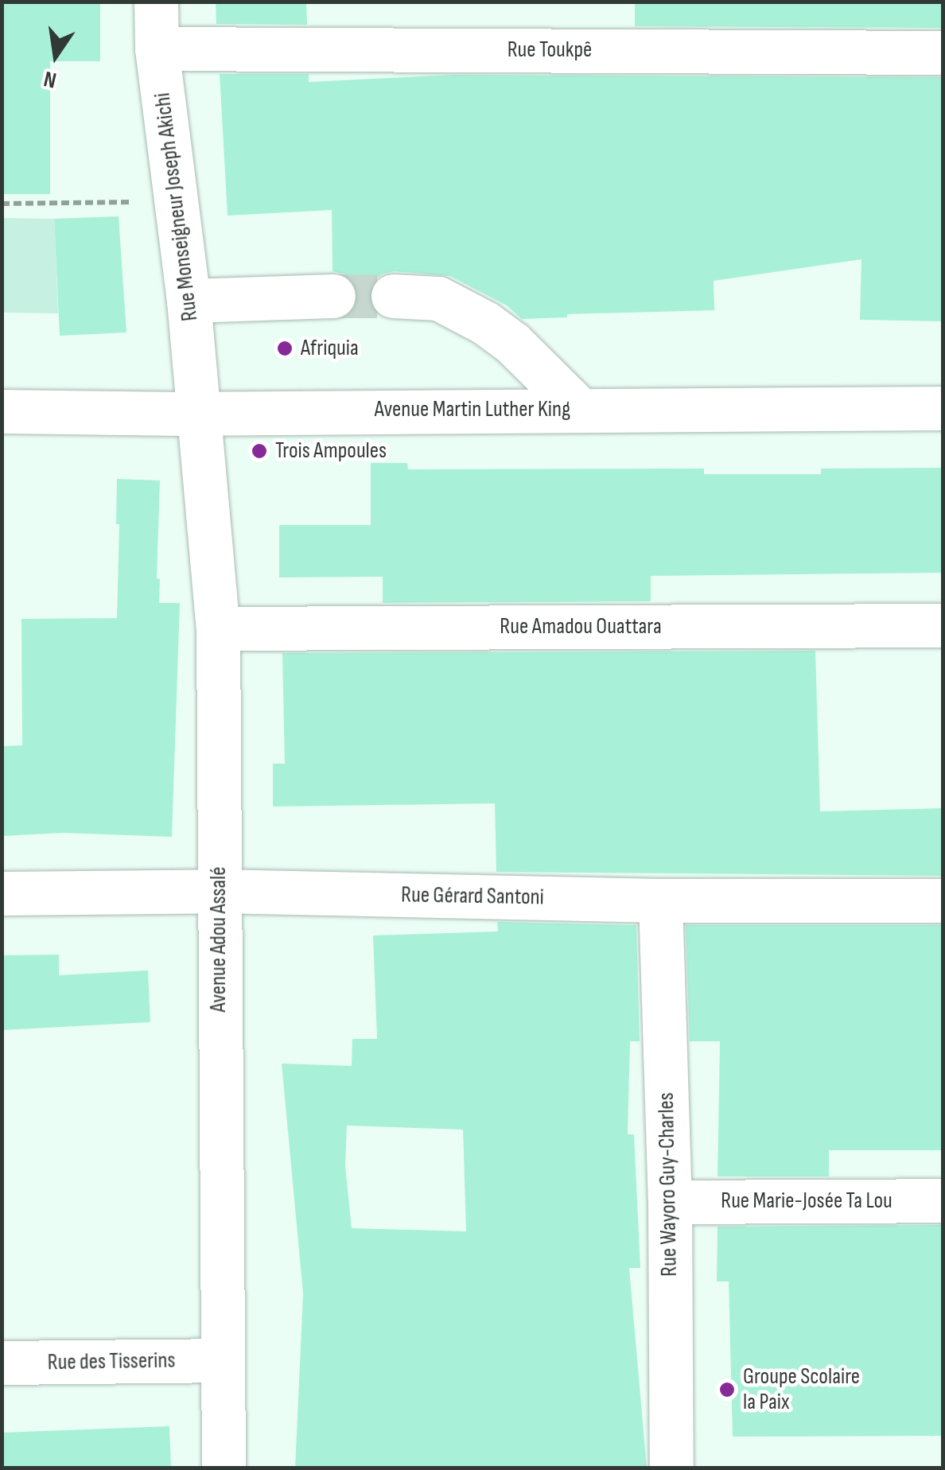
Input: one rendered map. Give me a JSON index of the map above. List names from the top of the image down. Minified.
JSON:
{"streets":{"street":["Rue Toukpê","Rue Monseigneur Joseph Akichi","Avenue Martin Luther King","Rue Amadou Ouattara","Rue Gérard Santoni","Avenue Adou Assalé","Rue Wayoro Guy-Charles","Rue Marie-Josée Ta Lou","Rue des Tisserins"]},"crossings":[["Rue Toukpê","Rue Monseigneur Joseph Akichi"],["Rue Monseigneur Joseph Akichi","Avenue Martin Luther King"],["Rue Monseigneur Joseph Akichi","Avenue Adou Assalé"],["Avenue Martin Luther King","Avenue Adou Assalé"],["Rue Amadou Ouattara","Avenue Adou Assalé"],["Rue Gérard Santoni","Avenue Adou Assalé"],["Rue Gérard Santoni","Rue Wayoro Guy-Charles"],["Avenue Adou Assalé","Rue des Tisserins"],["Rue Wayoro Guy-Charles","Rue Marie-Josée Ta Lou"]],"places":["Afriquia","Trois Ampoules","Groupe Scolaire la Paix"],"north":"bottom"}
